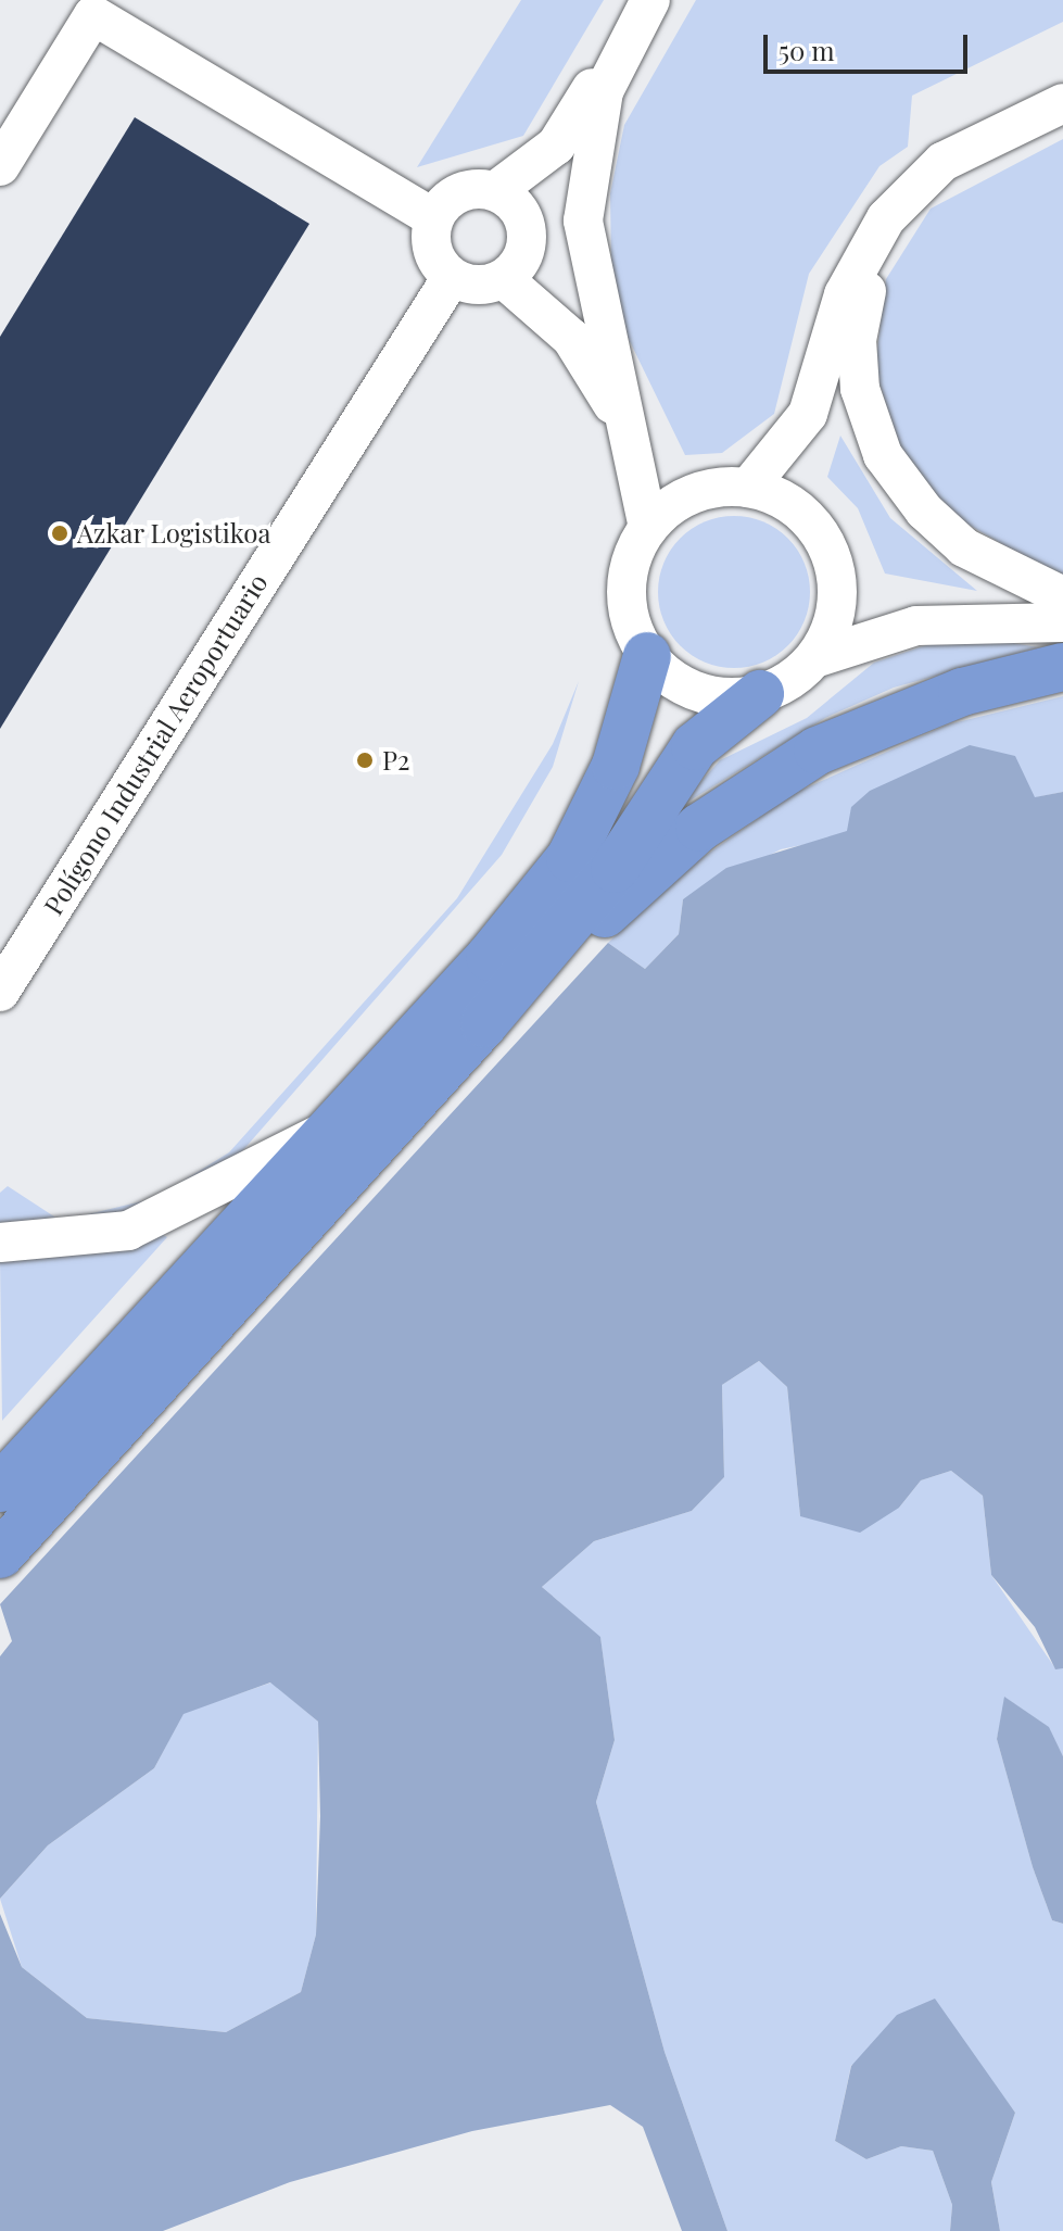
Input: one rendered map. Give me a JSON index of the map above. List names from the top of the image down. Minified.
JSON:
{"streets":{"street":["Polígono Industrial Aeroportuario"]},"places":["Azkar Logistikoa","P2"],"scale_bar":"50 m"}
